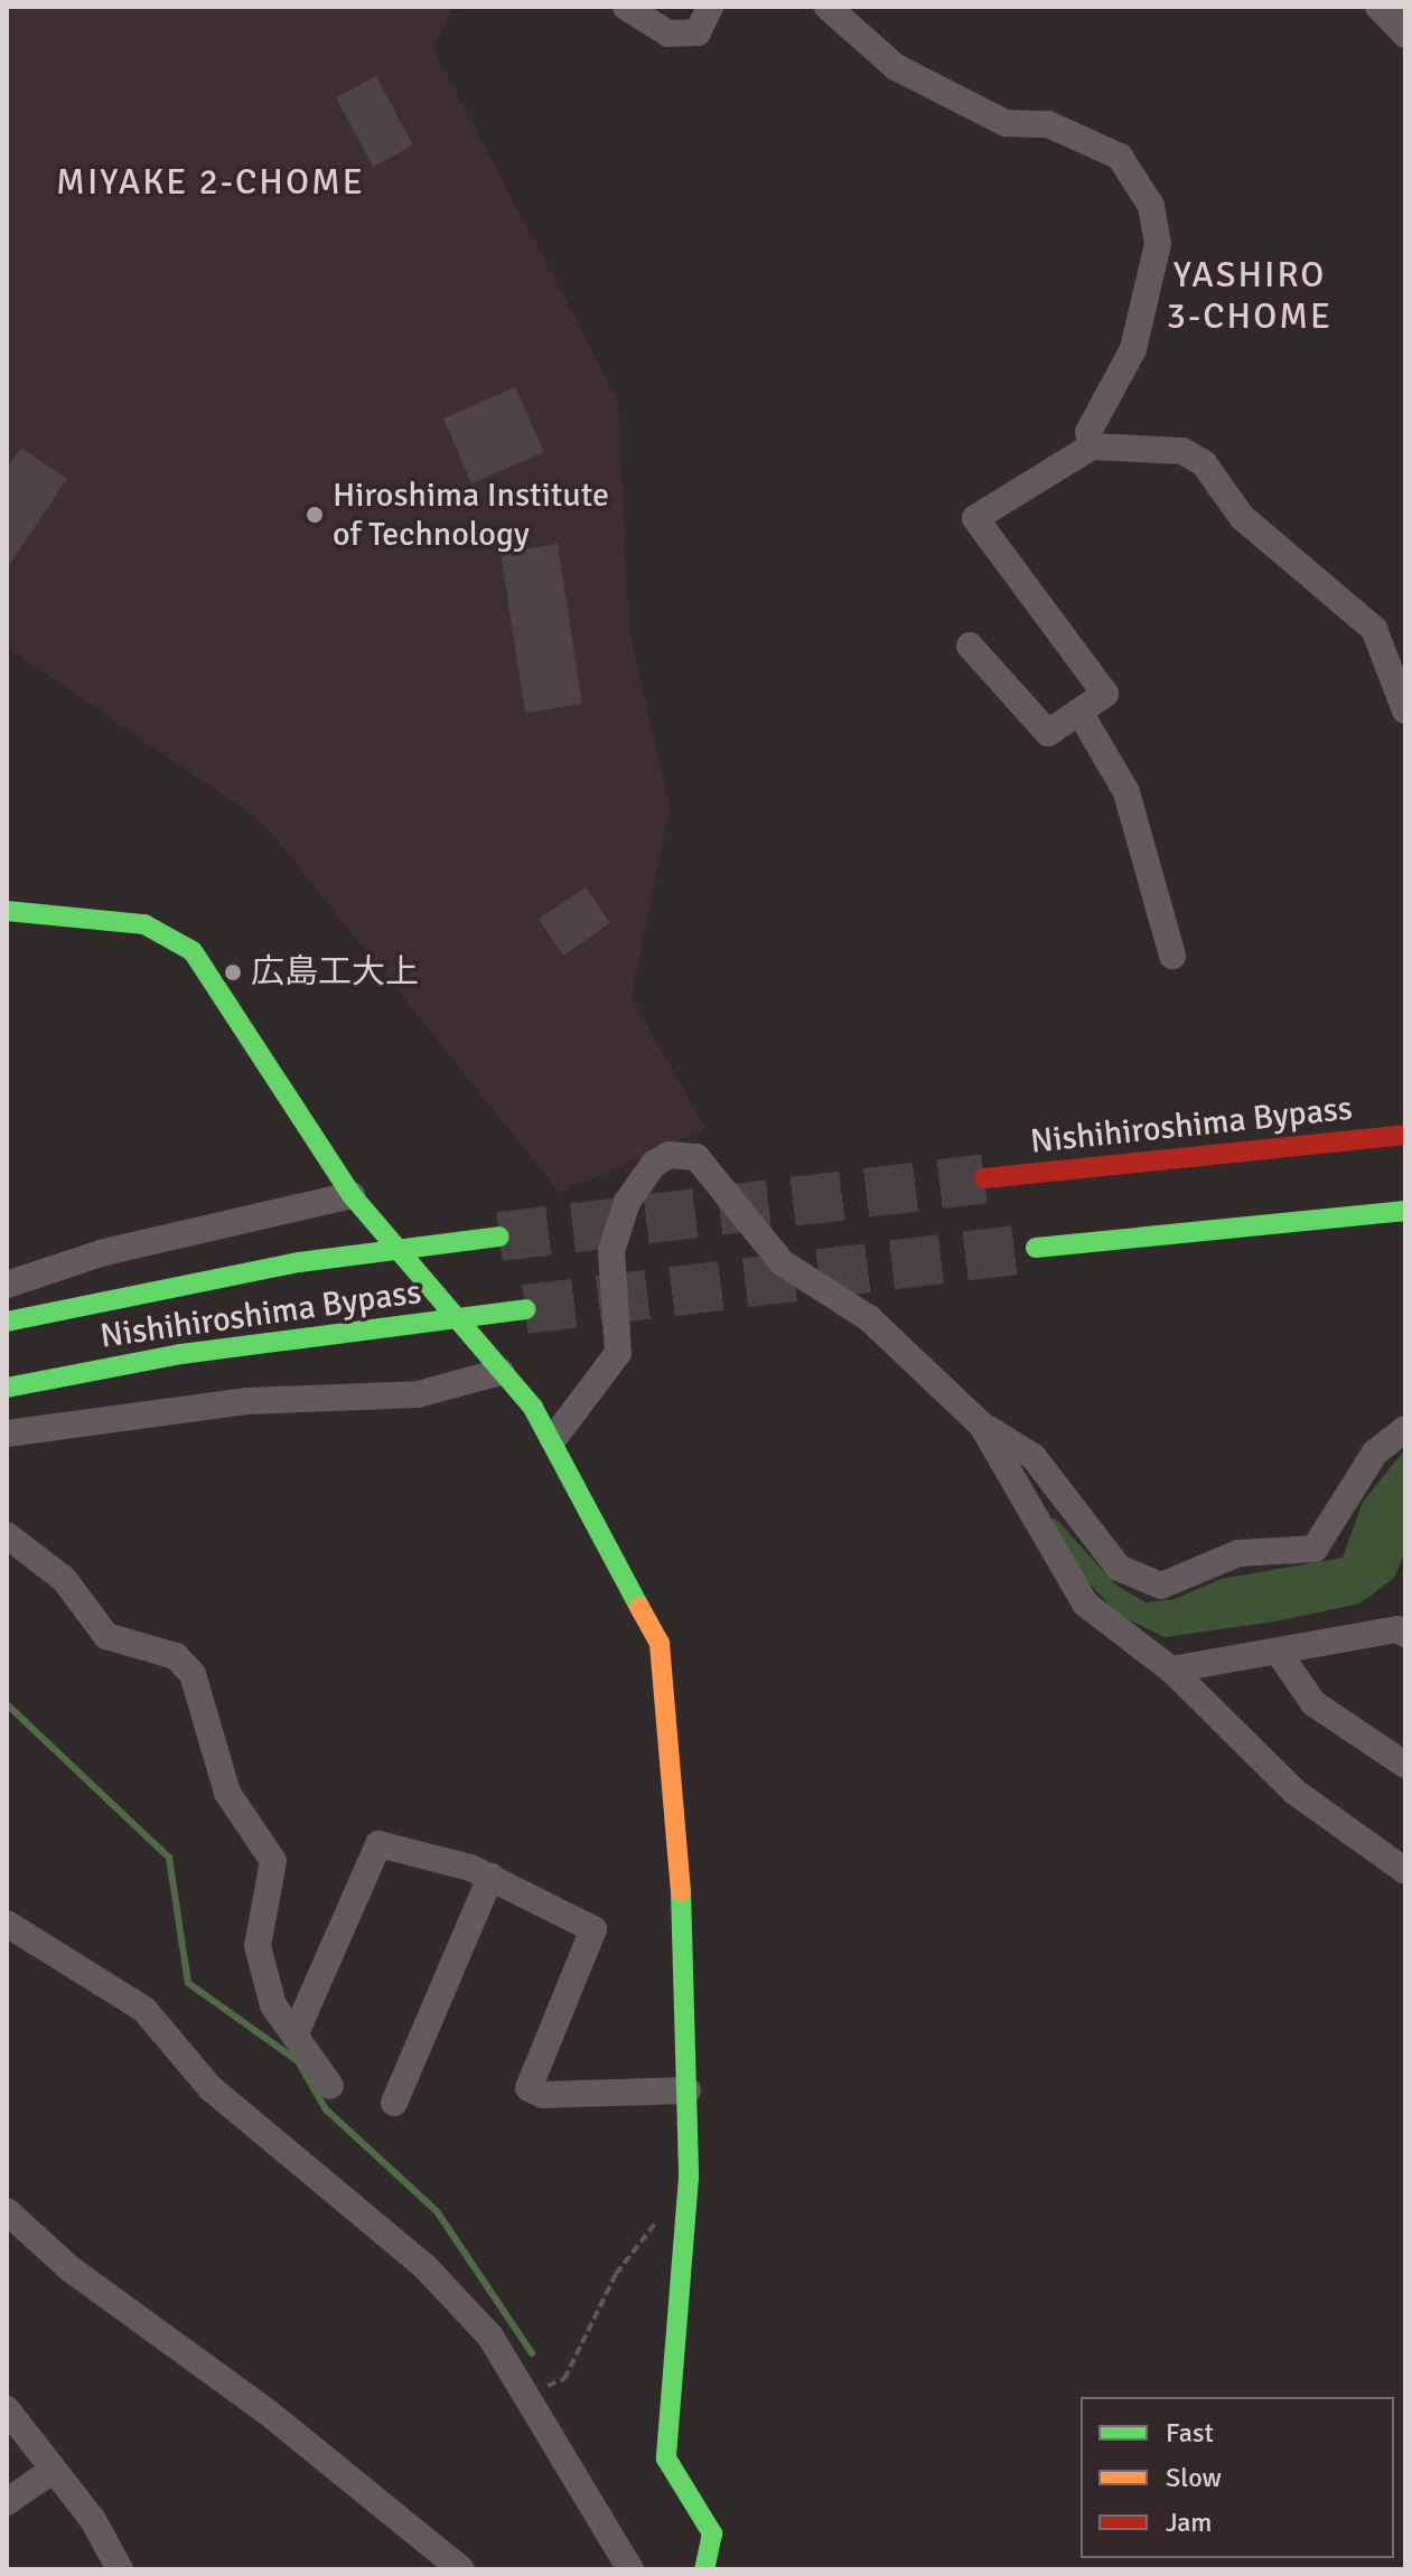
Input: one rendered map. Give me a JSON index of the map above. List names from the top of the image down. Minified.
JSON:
{"streets":{"main road":["Nishihiroshima Bypass"]},"districts":["MIYAKE 2-CHOME","YASHIRO 3-CHOME"],"places":["Hiroshima Institute of Technology","広島工大上"],"legend":["Fast","Slow","Jam"]}
